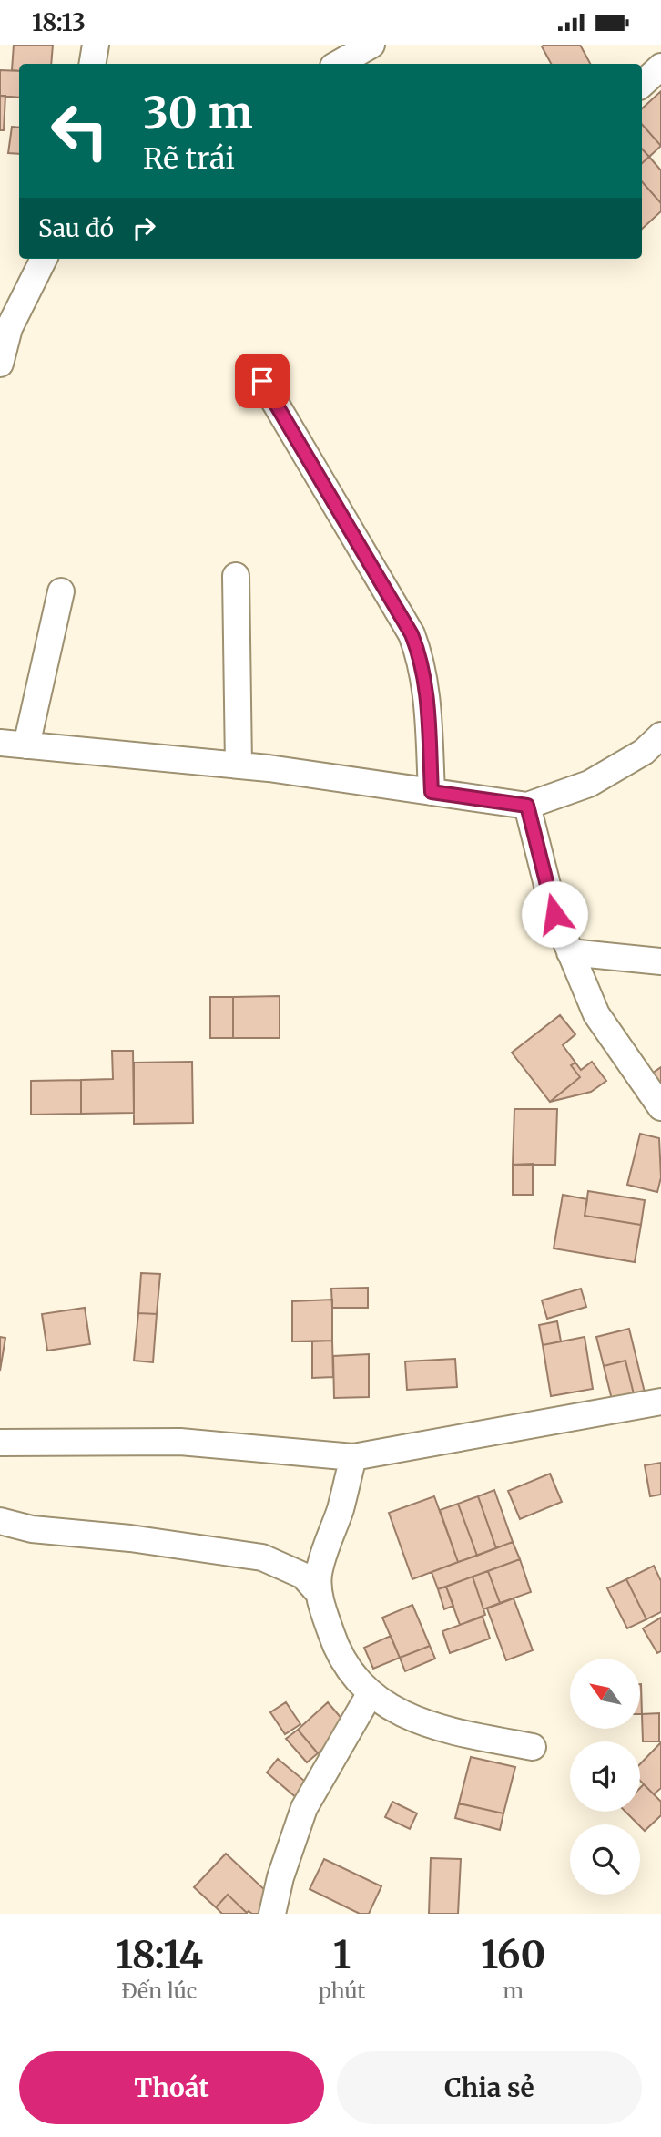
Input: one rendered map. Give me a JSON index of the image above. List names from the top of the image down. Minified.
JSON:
{"north":"top left","page":{"status":"18:13","turn":["30 m","Rẽ trái"],"then":"Sau đó","eta":["18:14","Đến lúc","1","phút","160","m"],"buttons":["Thoát","Chia sẻ"]}}
